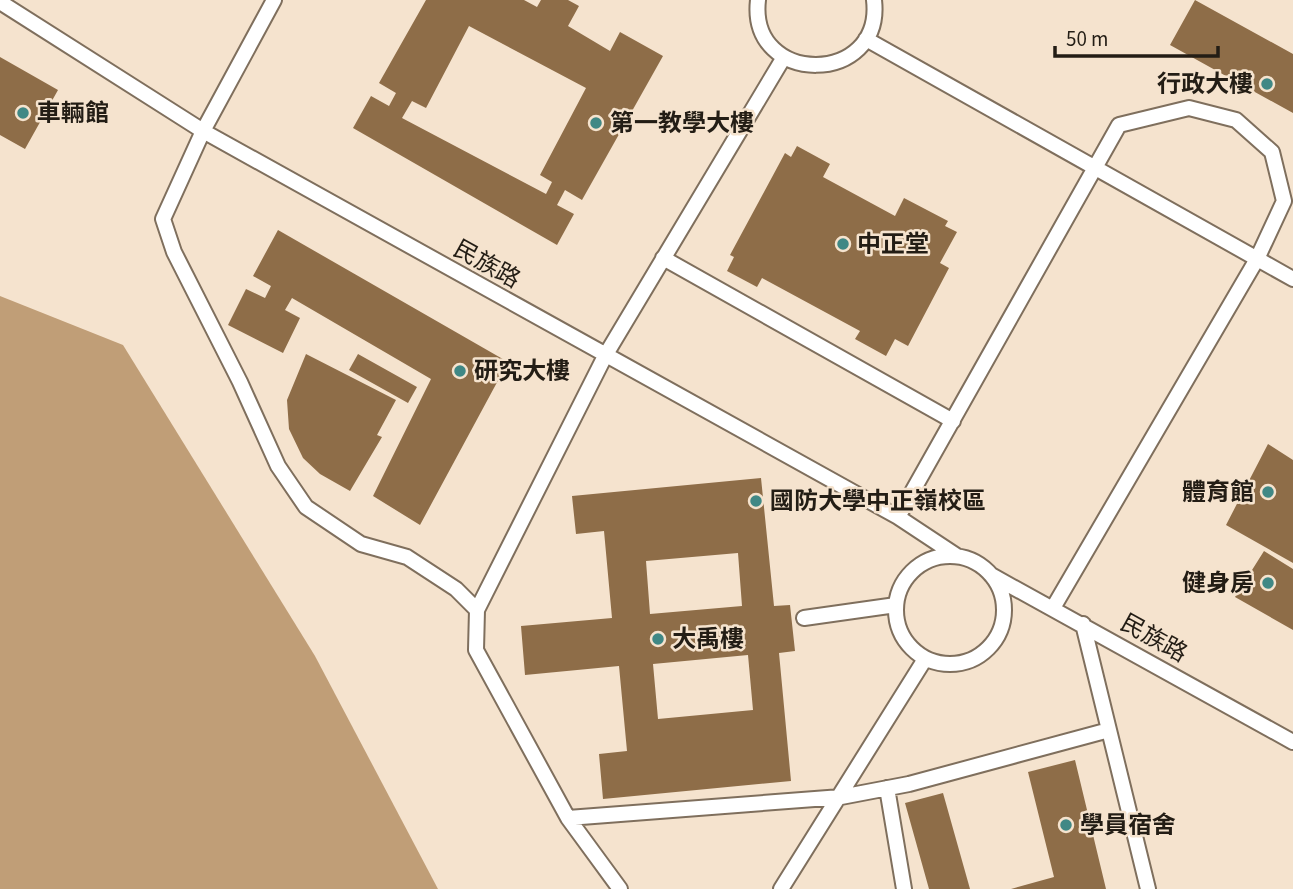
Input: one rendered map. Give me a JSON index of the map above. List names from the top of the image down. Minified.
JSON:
{"streets":{"lane":["民族路"]},"places":["行政大樓","車輛館","第一教學大樓","中正堂","研究大樓","體育館","國防大學中正嶺校區","健身房","大禹樓","學員宿舍"],"scale_bar":"50 m"}
